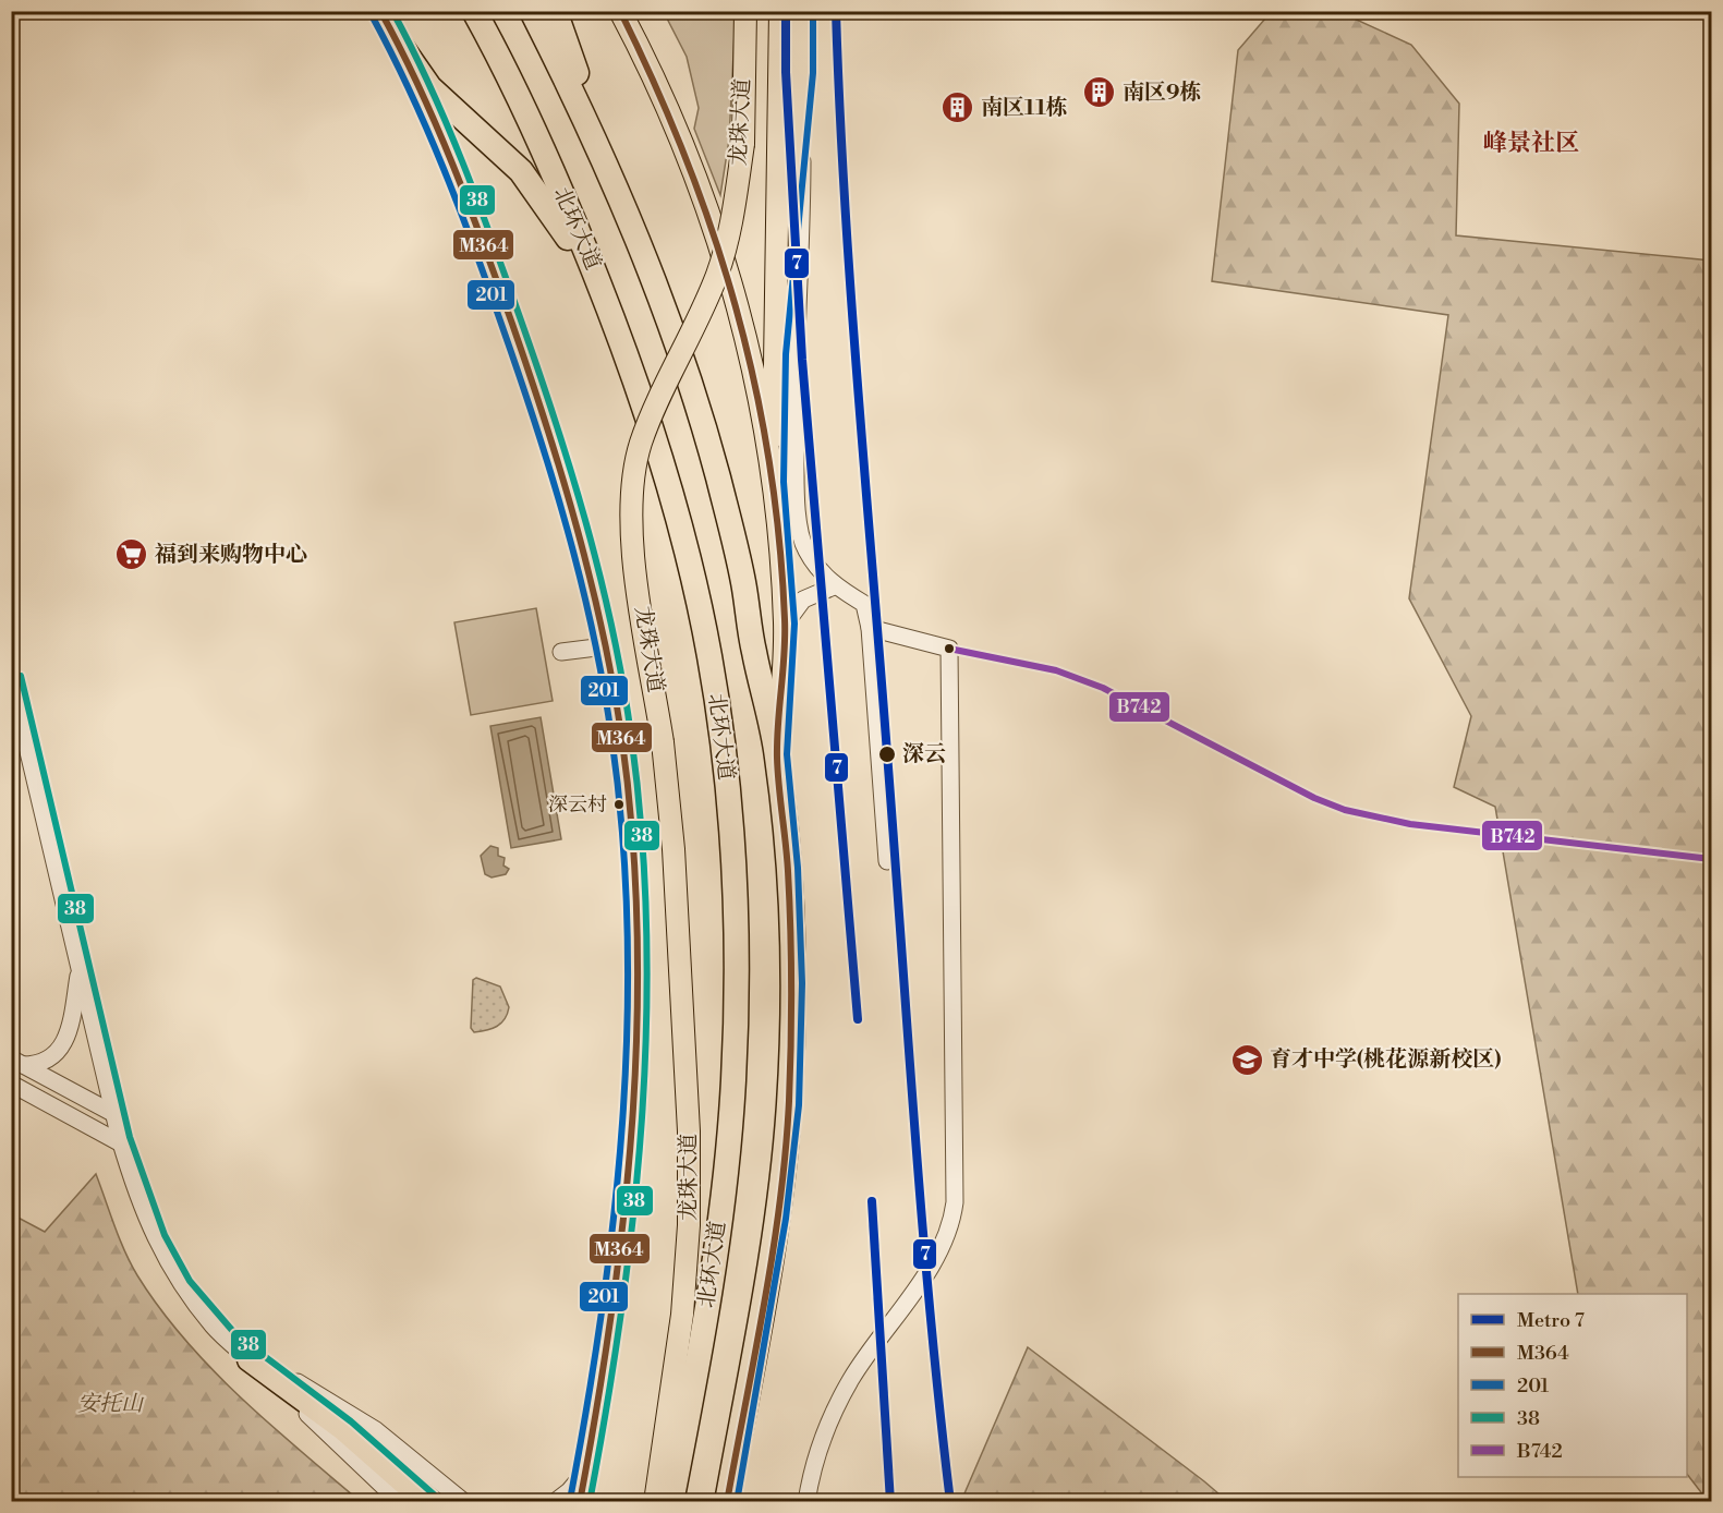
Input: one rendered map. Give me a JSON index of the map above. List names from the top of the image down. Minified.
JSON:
{"streets":{"highway":["北环大道"],"main road":["龙珠大道"]},"districts":["峰景社区"],"parks":["安托山"],"places":{"building":["南区9栋","南区11栋"],"supermarket":["福到来购物中心"],"other":["深云","深云村"],"school or university":["育才中学(桃花源新校区)"]},"lines":["metro line 7","transit line M364","transit line 201","transit line 38","transit line B742"],"legend":["Metro 7","M364","201","38","B742"]}
